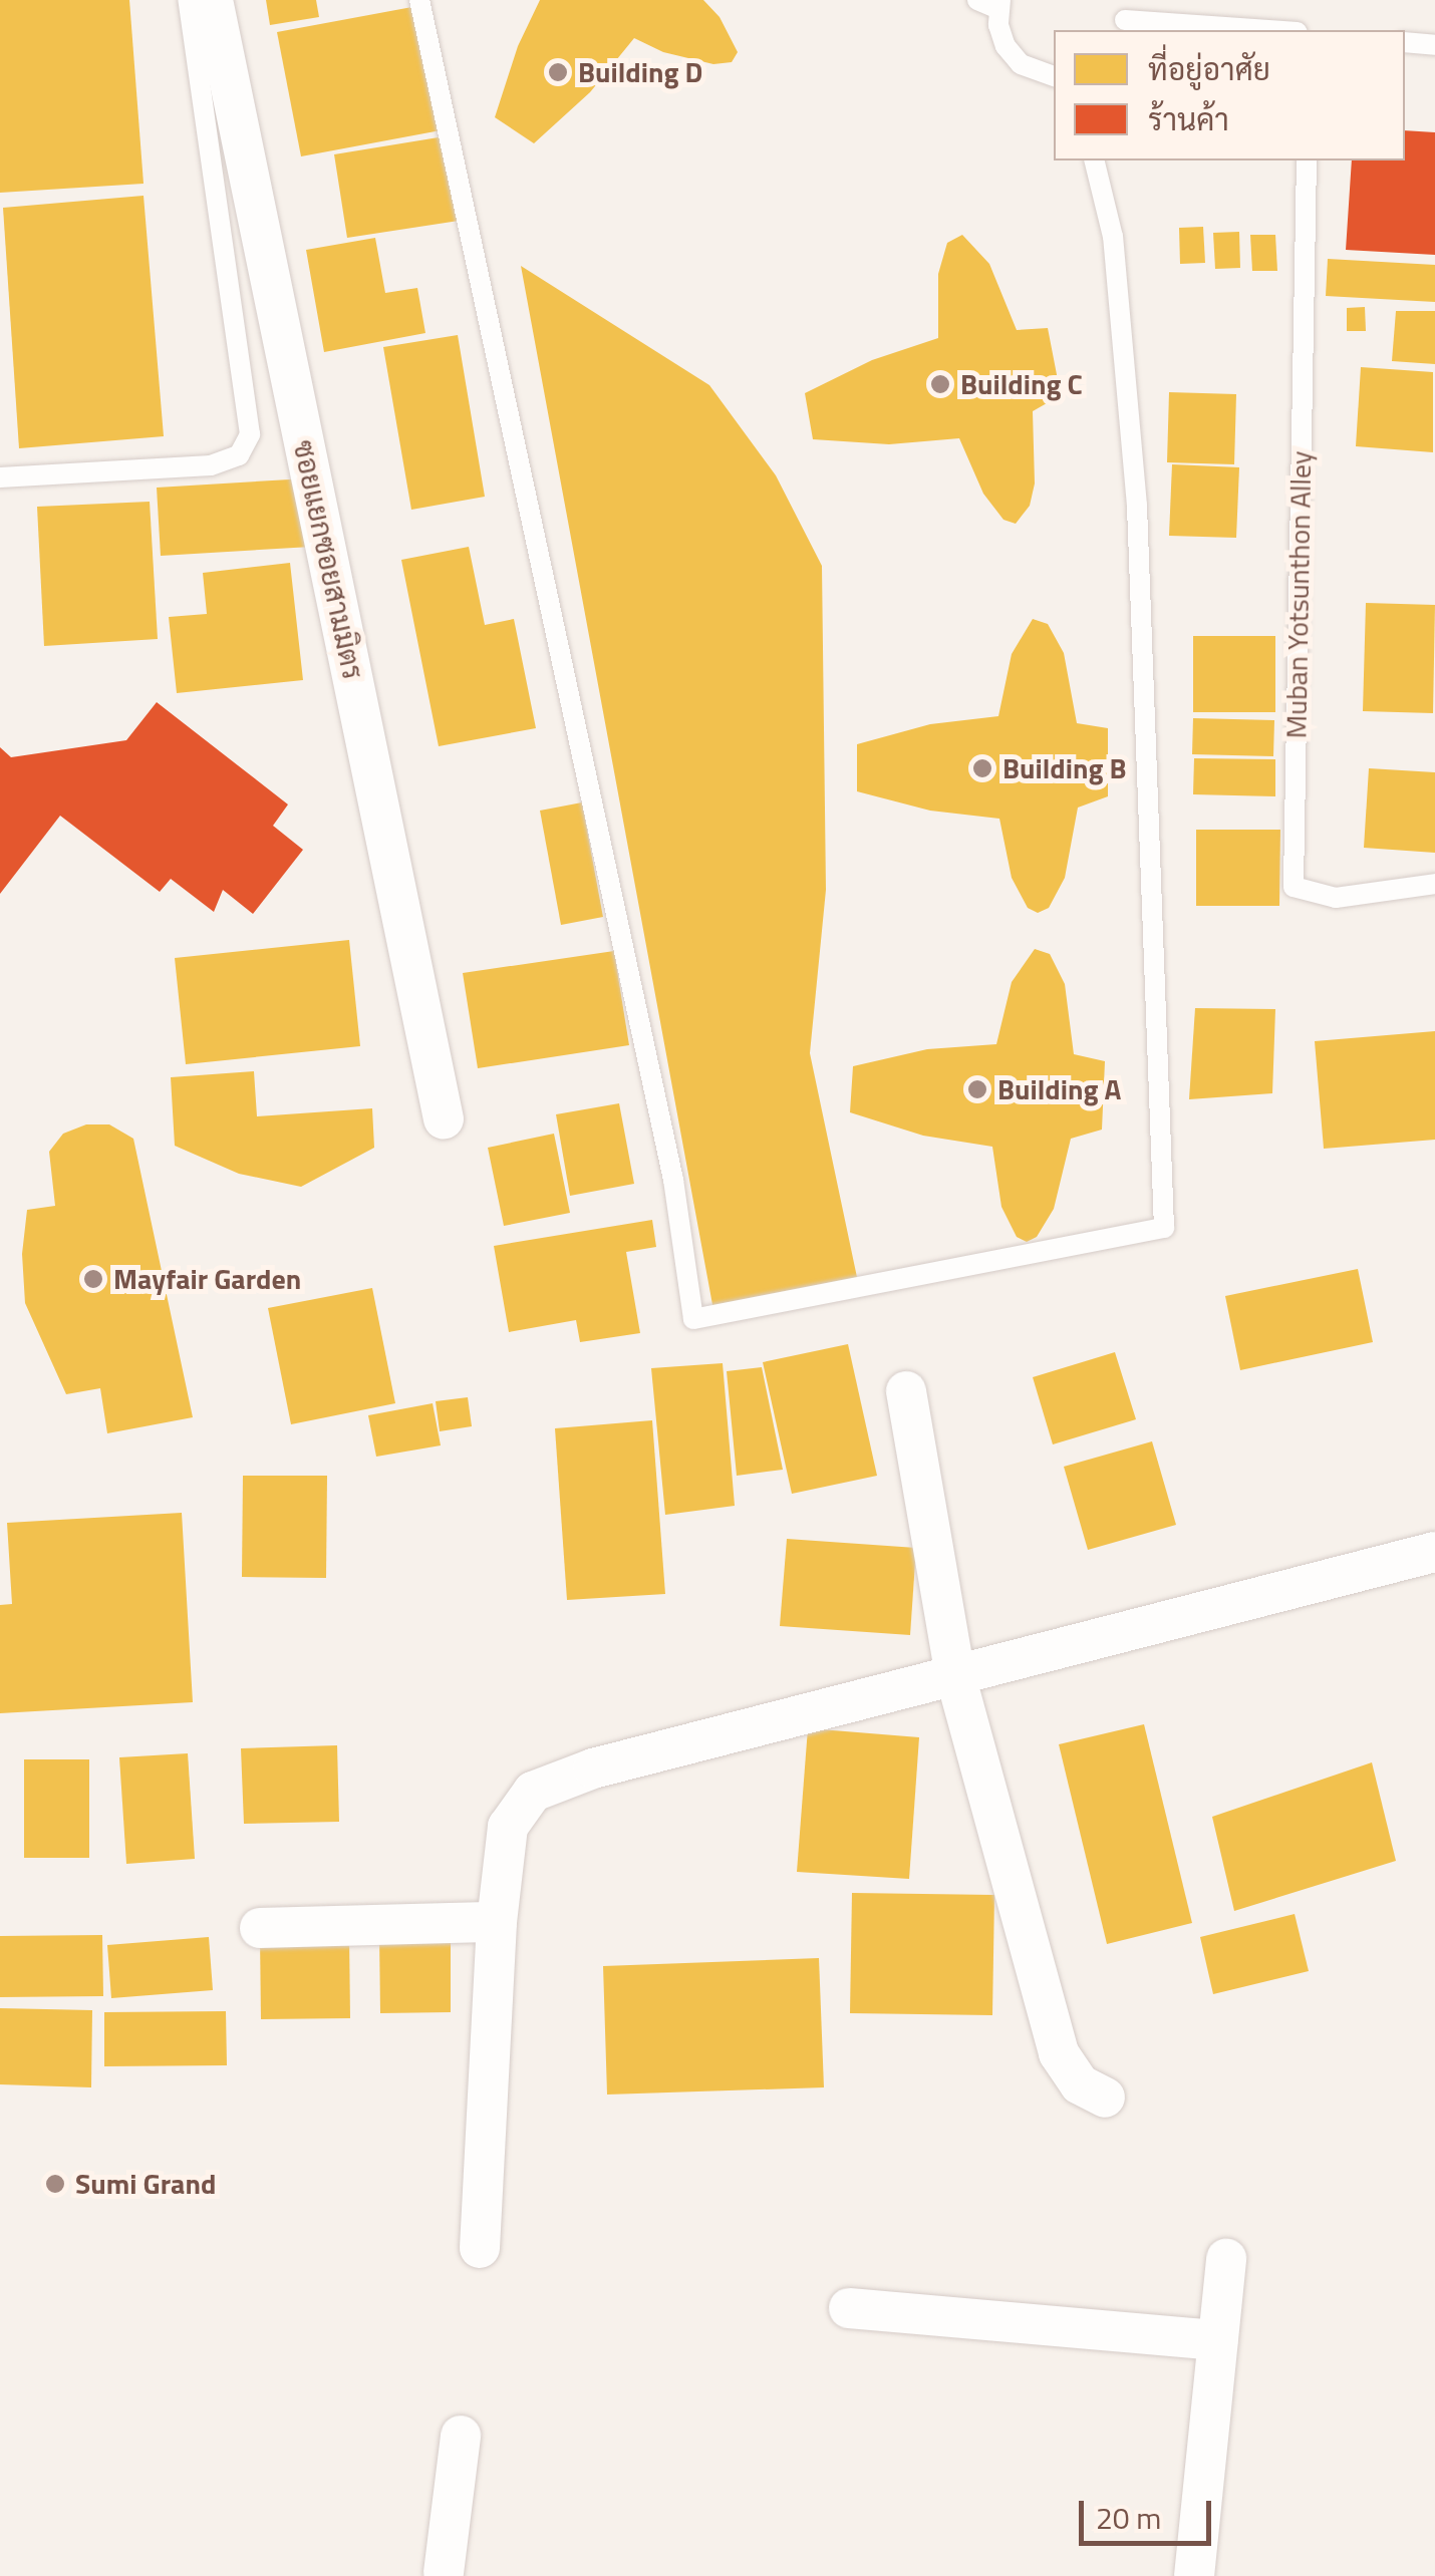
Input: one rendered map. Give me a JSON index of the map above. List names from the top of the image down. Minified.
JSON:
{"streets":{"street":["ซอยแยกซอยสามมิตร"],"lane":["Muban Yotsunthon Alley"]},"places":["Building D","Building C","Building B","Building A","Mayfair Garden","Sumi Grand"],"legend":["ที่อยู่อาศัย","ร้านค้า"],"scale_bar":"20 m"}
